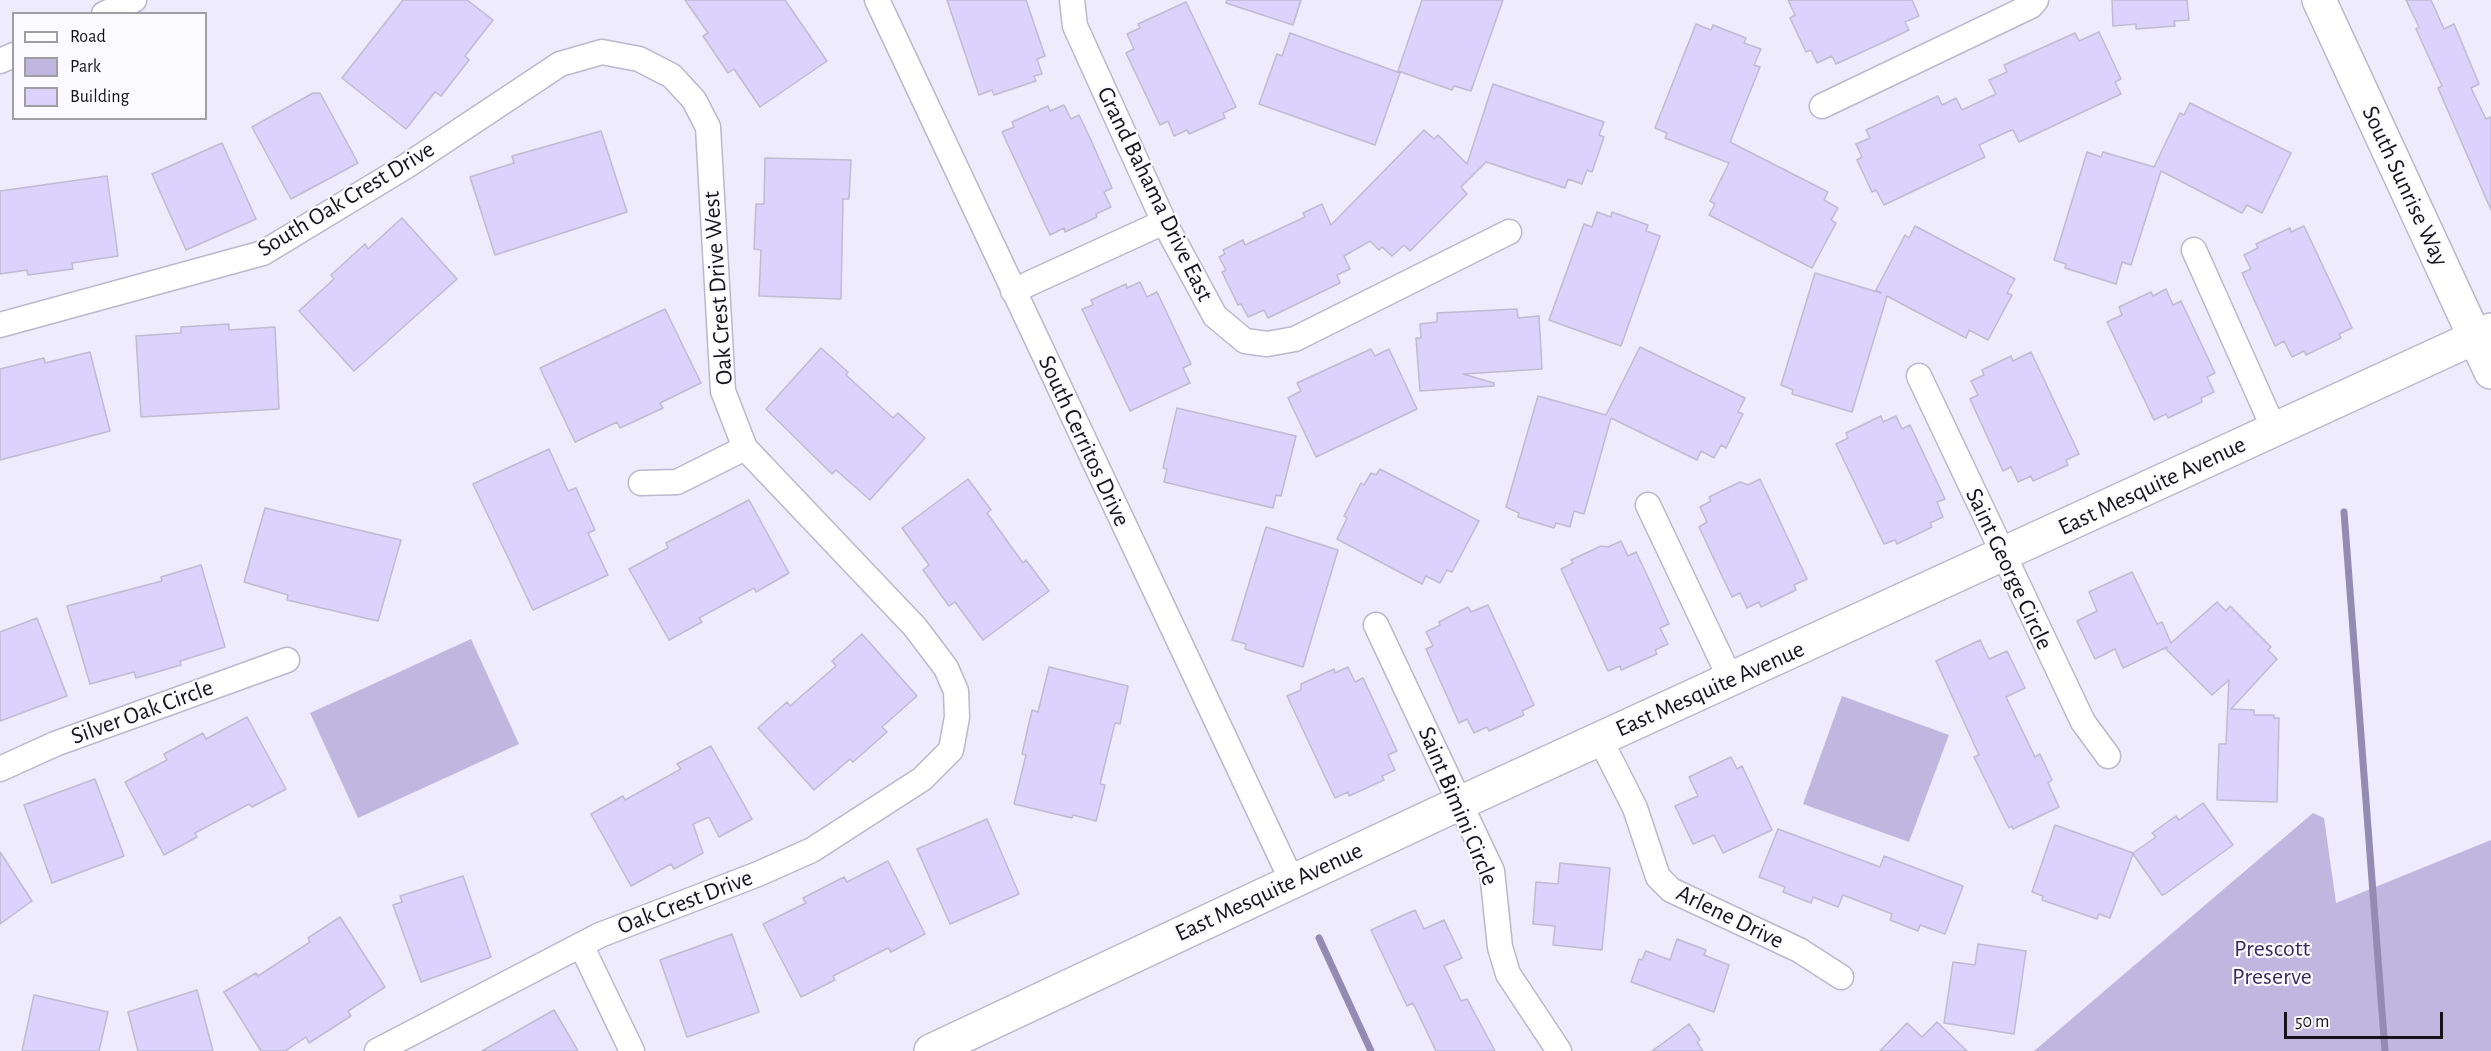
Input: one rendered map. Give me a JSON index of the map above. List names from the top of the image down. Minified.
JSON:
{"streets":{"street":["South Sunrise Way","Grand Bahama Drive East","South Oak Crest Drive","Oak Crest Drive West","South Cerritos Drive","East Mesquite Avenue","Saint George Circle","Silver Oak Circle","Saint Bimini Circle","Oak Crest Drive","Arlene Drive"]},"crossings":[["South Sunrise Way","East Mesquite Avenue"],["South Oak Crest Drive","Oak Crest Drive West"],["Oak Crest Drive West","Oak Crest Drive"],["South Cerritos Drive","East Mesquite Avenue"],["East Mesquite Avenue","Saint George Circle"],["East Mesquite Avenue","Saint Bimini Circle"],["East Mesquite Avenue","Arlene Drive"]],"parks":["Prescott Preserve"],"legend":["Road","Park","Building"],"scale_bar":"50 m"}
